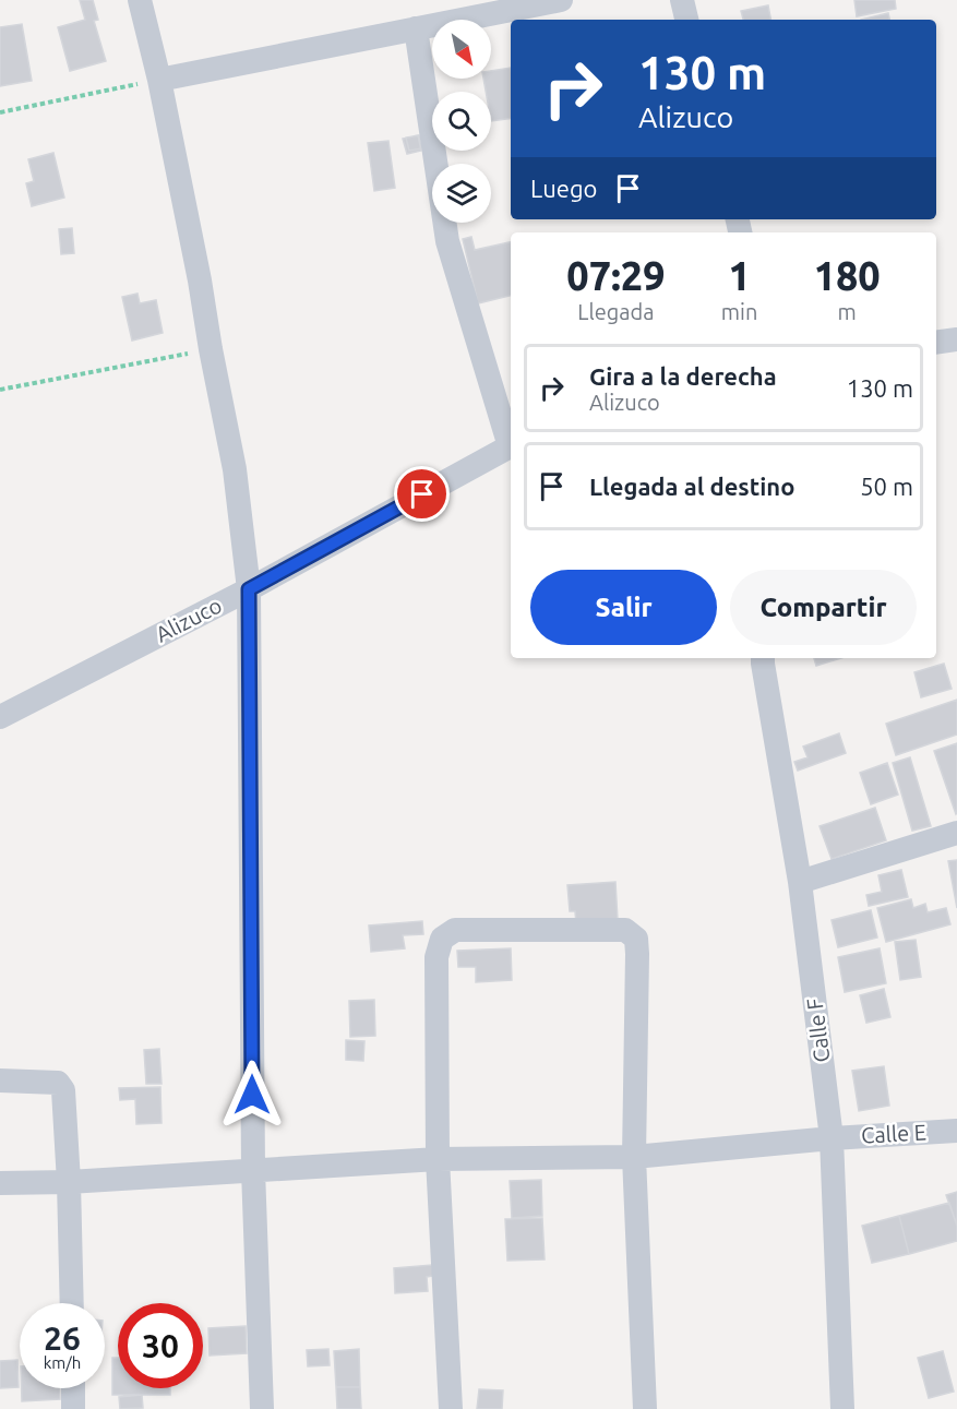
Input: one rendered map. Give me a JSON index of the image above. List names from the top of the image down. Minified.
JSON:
{"streets":{"street":["Alizuco","Calle F","Calle E"]},"crossings":[["Calle F","Calle E"]],"north":"bottom right","page":{"turn":["130 m","Alizuco"],"then":"Luego","eta":["07:29","Llegada","1","min","180","m"],"list":[{"name":"Gira a la derecha","note":"Alizuco","value":"130 m"},{"name":"Llegada al destino","value":"50 m"}],"buttons":["Salir","Compartir"],"speed":"26 km/h","limit":"30"}}
